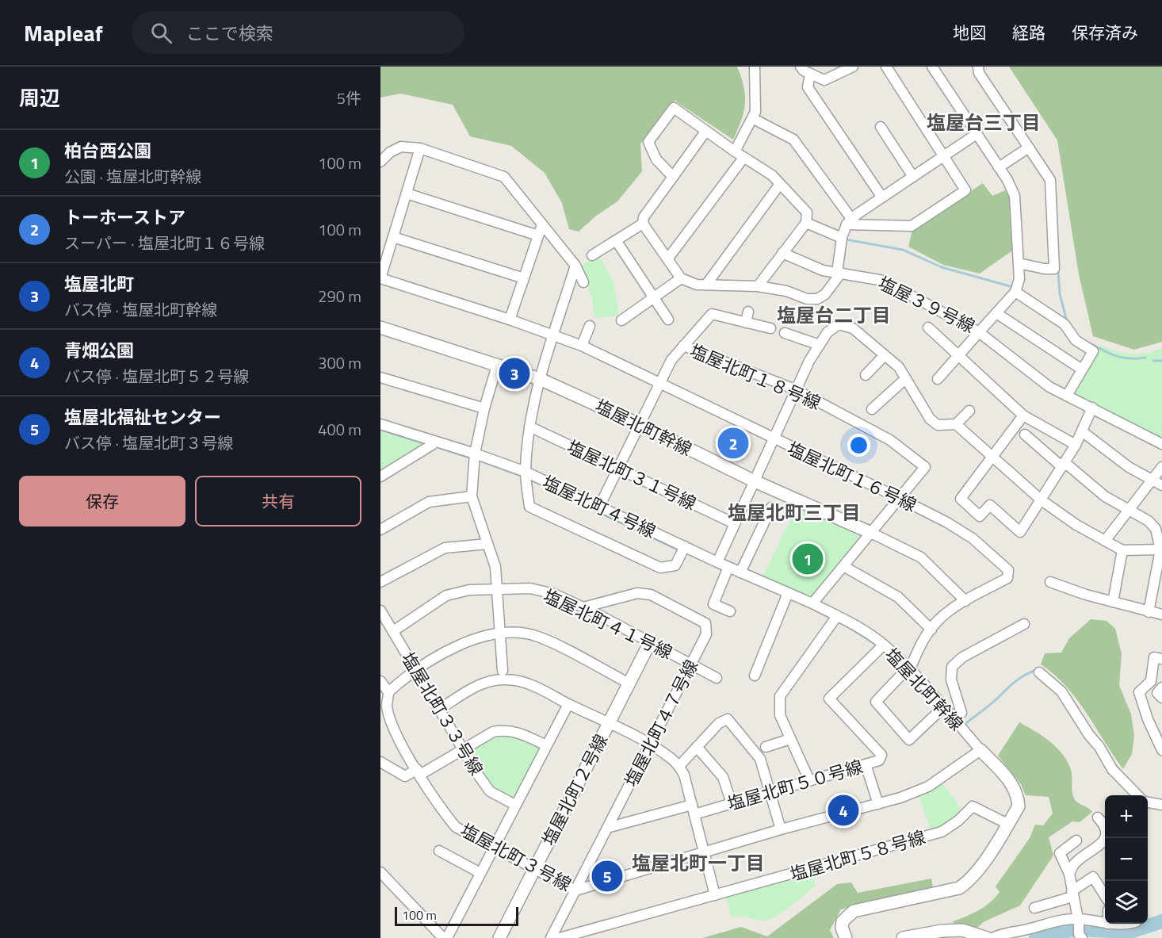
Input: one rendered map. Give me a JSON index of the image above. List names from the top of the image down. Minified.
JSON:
{"streets":{"street":["塩屋３９号線","塩屋北町１８号線","塩屋北町幹線","塩屋北町３１号線","塩屋北町１６号線","塩屋北町４号線","塩屋北町４１号線","塩屋北町３３号線","塩屋北町４７号線","塩屋北町５０号線","塩屋北町２号線","塩屋北町５８号線","塩屋北町３号線"]},"crossings":[["塩屋北町１８号線","塩屋北町幹線"],["塩屋北町１８号線","塩屋北町１６号線"],["塩屋北町幹線","塩屋北町１６号線"],["塩屋北町幹線","塩屋北町４号線"],["塩屋北町幹線","塩屋北町５０号線"],["塩屋北町幹線","塩屋北町５８号線"],["塩屋北町幹線","塩屋北町３号線"],["塩屋北町４１号線","塩屋北町３３号線"],["塩屋北町４１号線","塩屋北町４７号線"],["塩屋北町４１号線","塩屋北町２号線"],["塩屋北町４７号線","塩屋北町５０号線"],["塩屋北町４７号線","塩屋北町３号線"],["塩屋北町２号線","塩屋北町３号線"]],"districts":["塩屋台三丁目","塩屋台二丁目","塩屋北町三丁目","塩屋北町一丁目"],"scale_bar":"100 m","page":{"header":"Mapleaf","search":"ここで検索","nav":["地図","経路","保存済み"],"heading":["周辺","5件"],"list":[{"mark":"1","name":"柏台西公園","note":"公園 · 塩屋北町幹線","value":"100 m"},{"mark":"2","name":"トーホーストア","note":"スーパー · 塩屋北町１６号線","value":"100 m"},{"mark":"3","name":"塩屋北町","note":"バス停 · 塩屋北町幹線","value":"290 m"},{"mark":"4","name":"青畑公園","note":"バス停 · 塩屋北町５２号線","value":"300 m"},{"mark":"5","name":"塩屋北福祉センター","note":"バス停 · 塩屋北町３号線","value":"400 m"}],"pins":["3","2","1","4","5"],"buttons":["保存","共有"],"map_buttons":["+","−"],"scale":"100 m"}}
